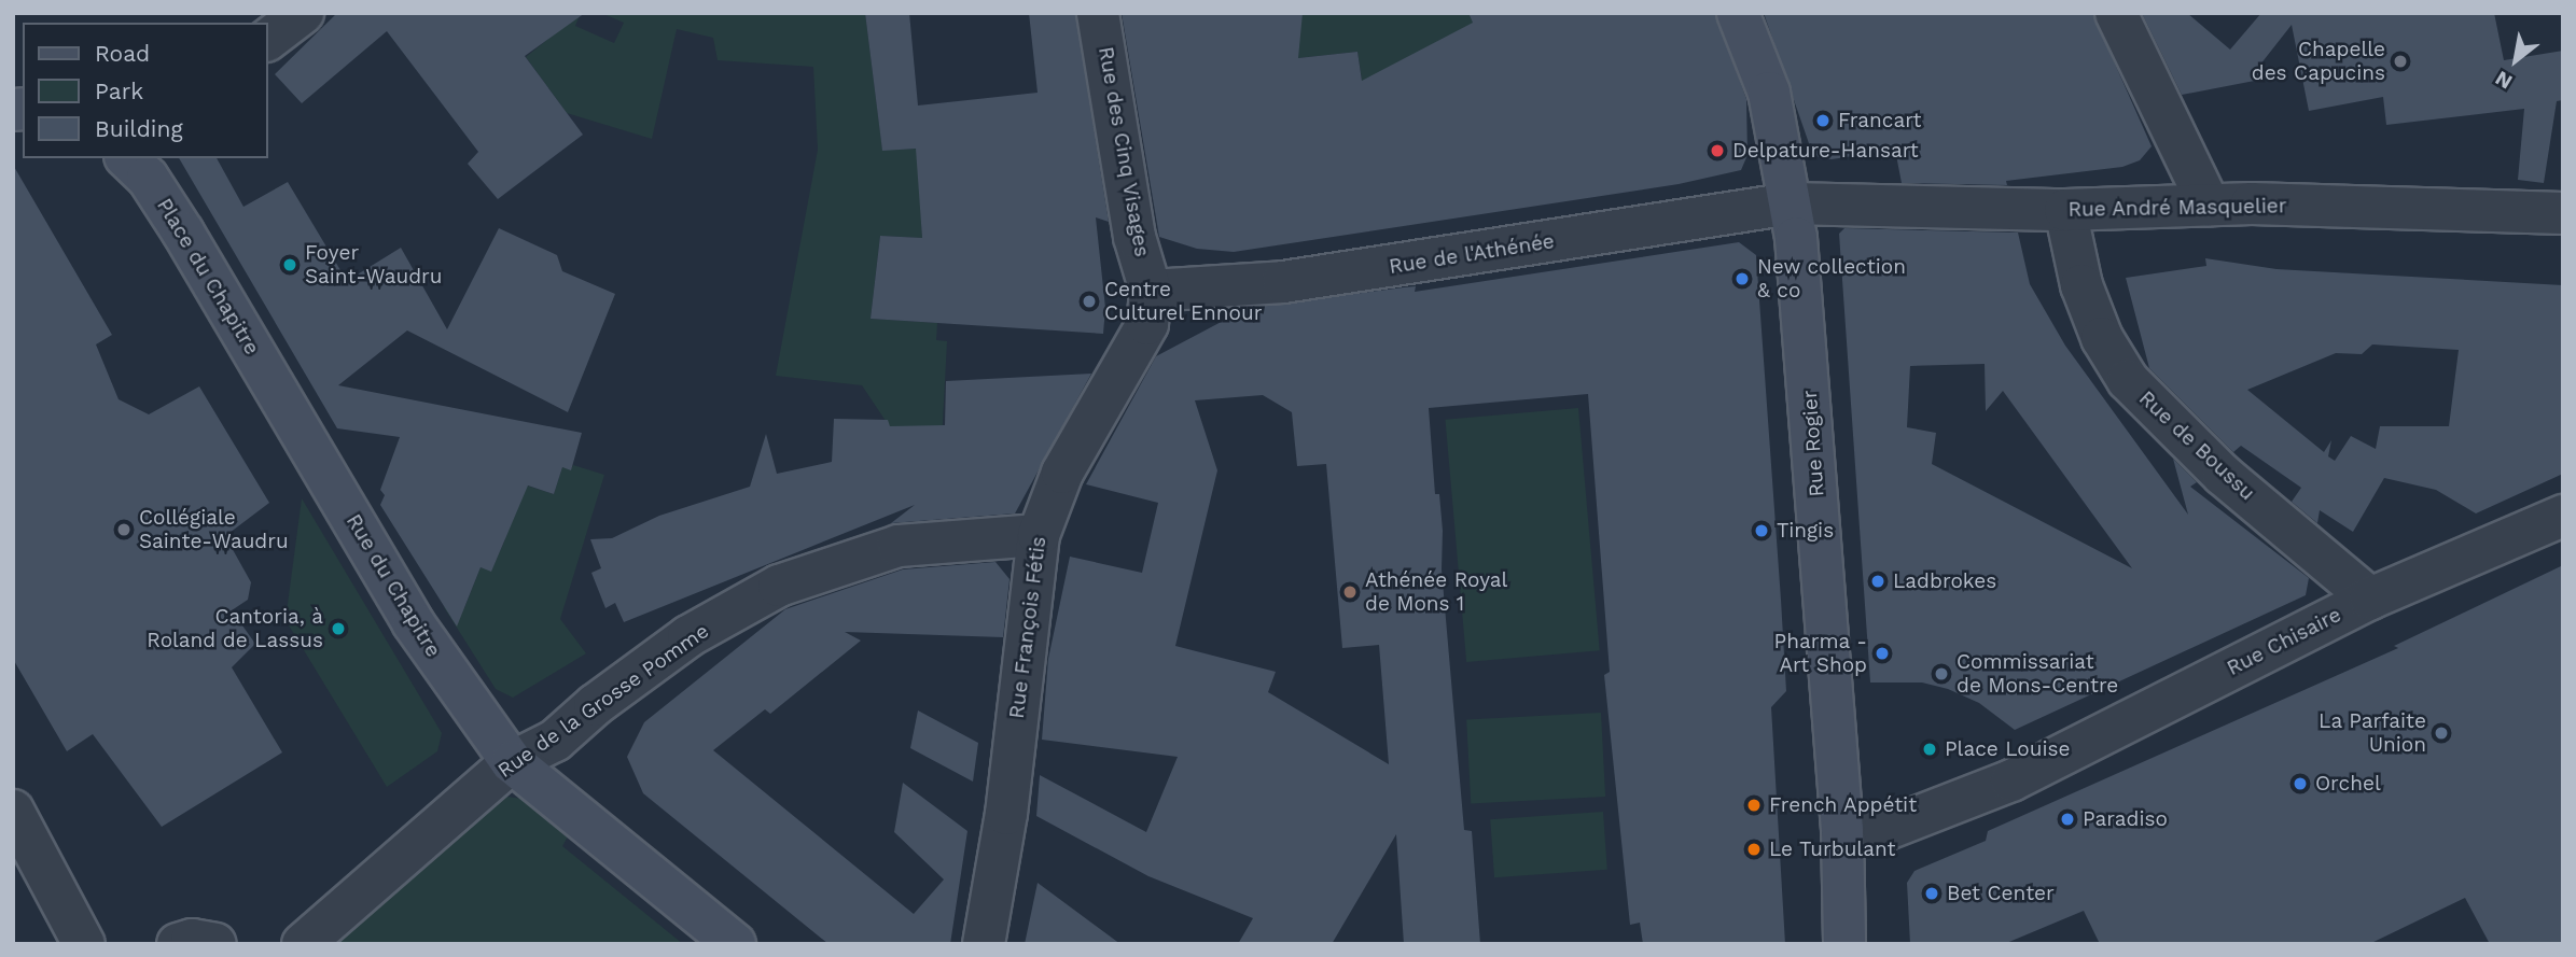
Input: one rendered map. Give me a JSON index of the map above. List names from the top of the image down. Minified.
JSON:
{"streets":{"street":["Rue des Cinq Visages","Rue André Masquelier","Rue de l'Athénée","Place du Chapitre","Rue Rogier","Rue de Boussu","Rue du Chapitre","Rue François Fétis","Rue Chisaire","Rue de la Grosse Pomme"]},"crossings":[["Rue des Cinq Visages","Rue de l'Athénée"],["Rue des Cinq Visages","Rue François Fétis"],["Rue André Masquelier","Rue de l'Athénée"],["Rue André Masquelier","Rue Rogier"],["Rue André Masquelier","Rue de Boussu"],["Rue de l'Athénée","Rue Rogier"],["Rue de l'Athénée","Rue François Fétis"],["Place du Chapitre","Rue du Chapitre"],["Rue Rogier","Rue Chisaire"],["Rue de Boussu","Rue Chisaire"],["Rue du Chapitre","Rue de la Grosse Pomme"],["Rue François Fétis","Rue de la Grosse Pomme"]],"places":["Chapelle des Capucins","Francart","Delpature-Hansart","Foyer Saint-Waudru","New collection & co","Centre Culturel Ennour","Collégiale Sainte-Waudru","Tingis","Ladbrokes","Athénée Royal de Mons 1","Cantoria, à Roland de Lassus","Pharma - Art Shop","Commissariat de Mons-Centre","La Parfaite Union","Place Louise","Orchel","French Appétit","Paradiso","Le Turbulant","Bet Center"],"legend":["Road","Park","Building"],"north":"bottom left"}
